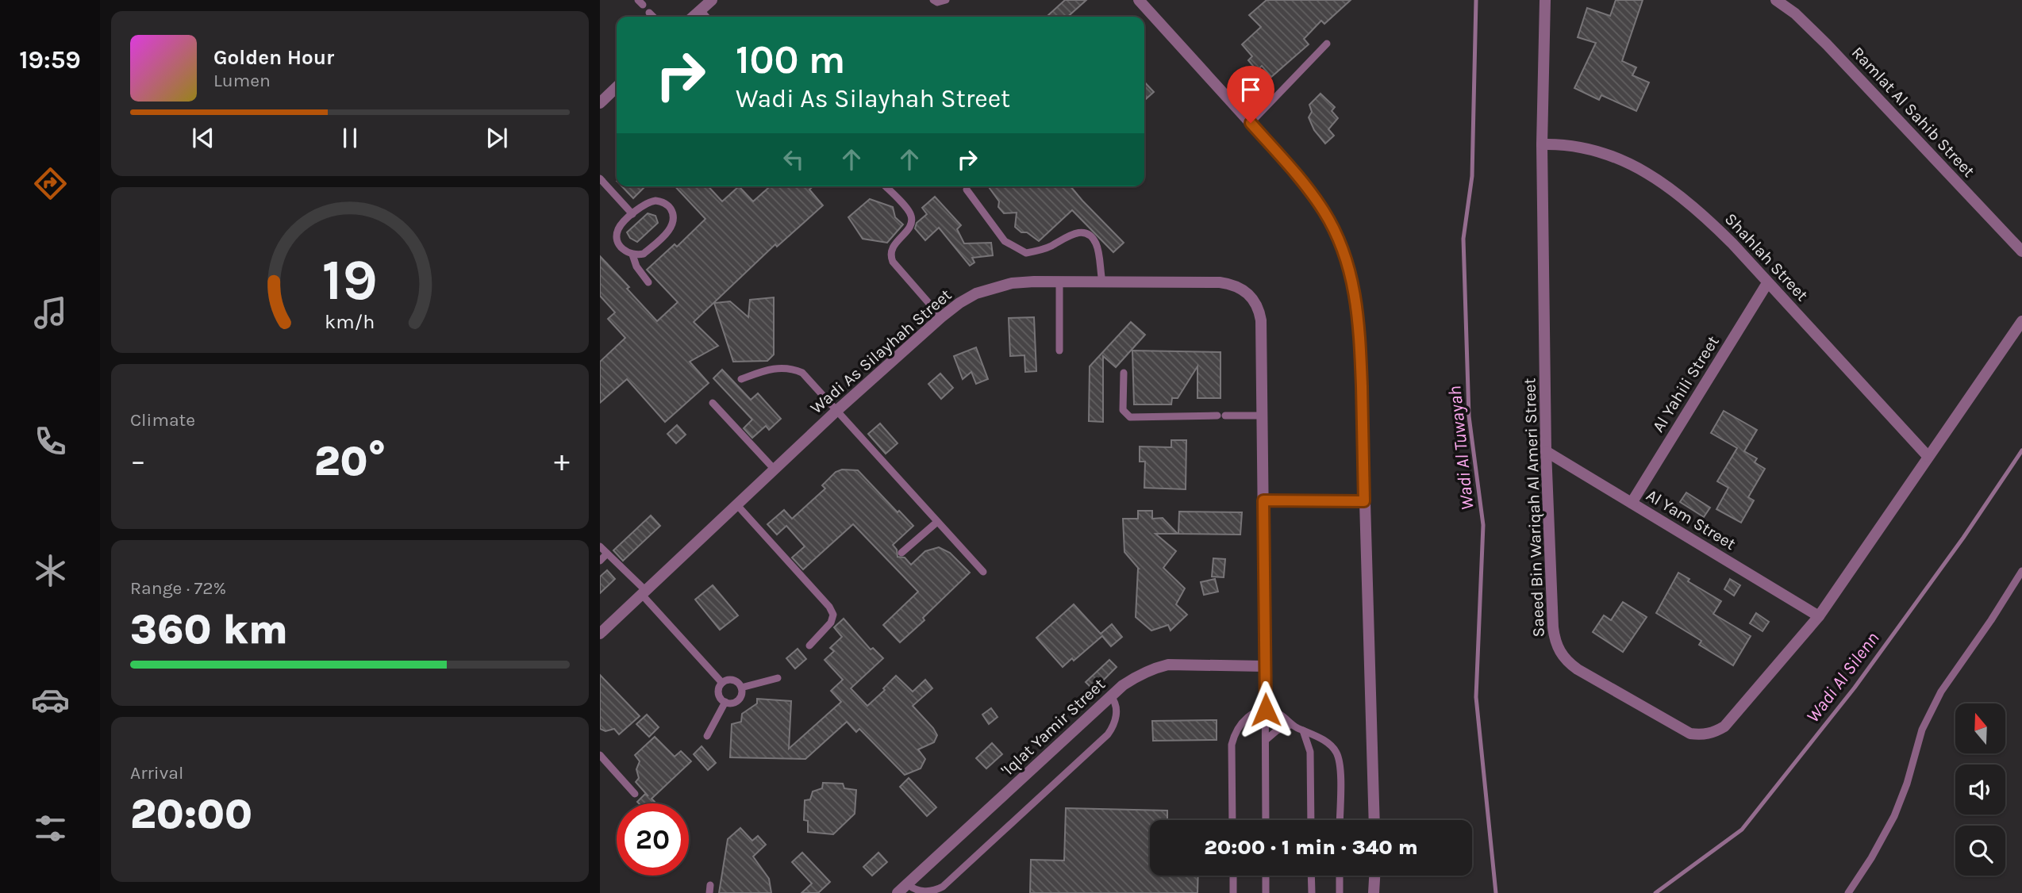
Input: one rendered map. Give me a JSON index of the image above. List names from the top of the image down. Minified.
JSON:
{"streets":{"street":["Ramlat Al Sahib Street","Shahlah Street","Wadi As Silayhah Street","Al Yahili Street","Saeed Bin Wariqah Al Ameri Street","Al Yam Street","'Iqlat Yamir Street"]},"crossings":[["Shahlah Street","Al Yahili Street"],["Shahlah Street","Saeed Bin Wariqah Al Ameri Street"],["Wadi As Silayhah Street","'Iqlat Yamir Street"],["Al Yahili Street","Al Yam Street"],["Saeed Bin Wariqah Al Ameri Street","Al Yam Street"]],"water":["Wadi Al Tuwayah","Wadi Al Silenn"],"north":"top","page":{"tabs":"19:59","turn":["100 m","Wadi As Silayhah Street"],"song":["Golden Hour","Lumen"],"tile":["Climate",["Range · 72%","360 km"],["Arrival","20:00"]],"heat":["−","20°","+"],"limit":"20","trip":"20:00 · 1 min · 340 m","gauge":["19","km/h"]}}
